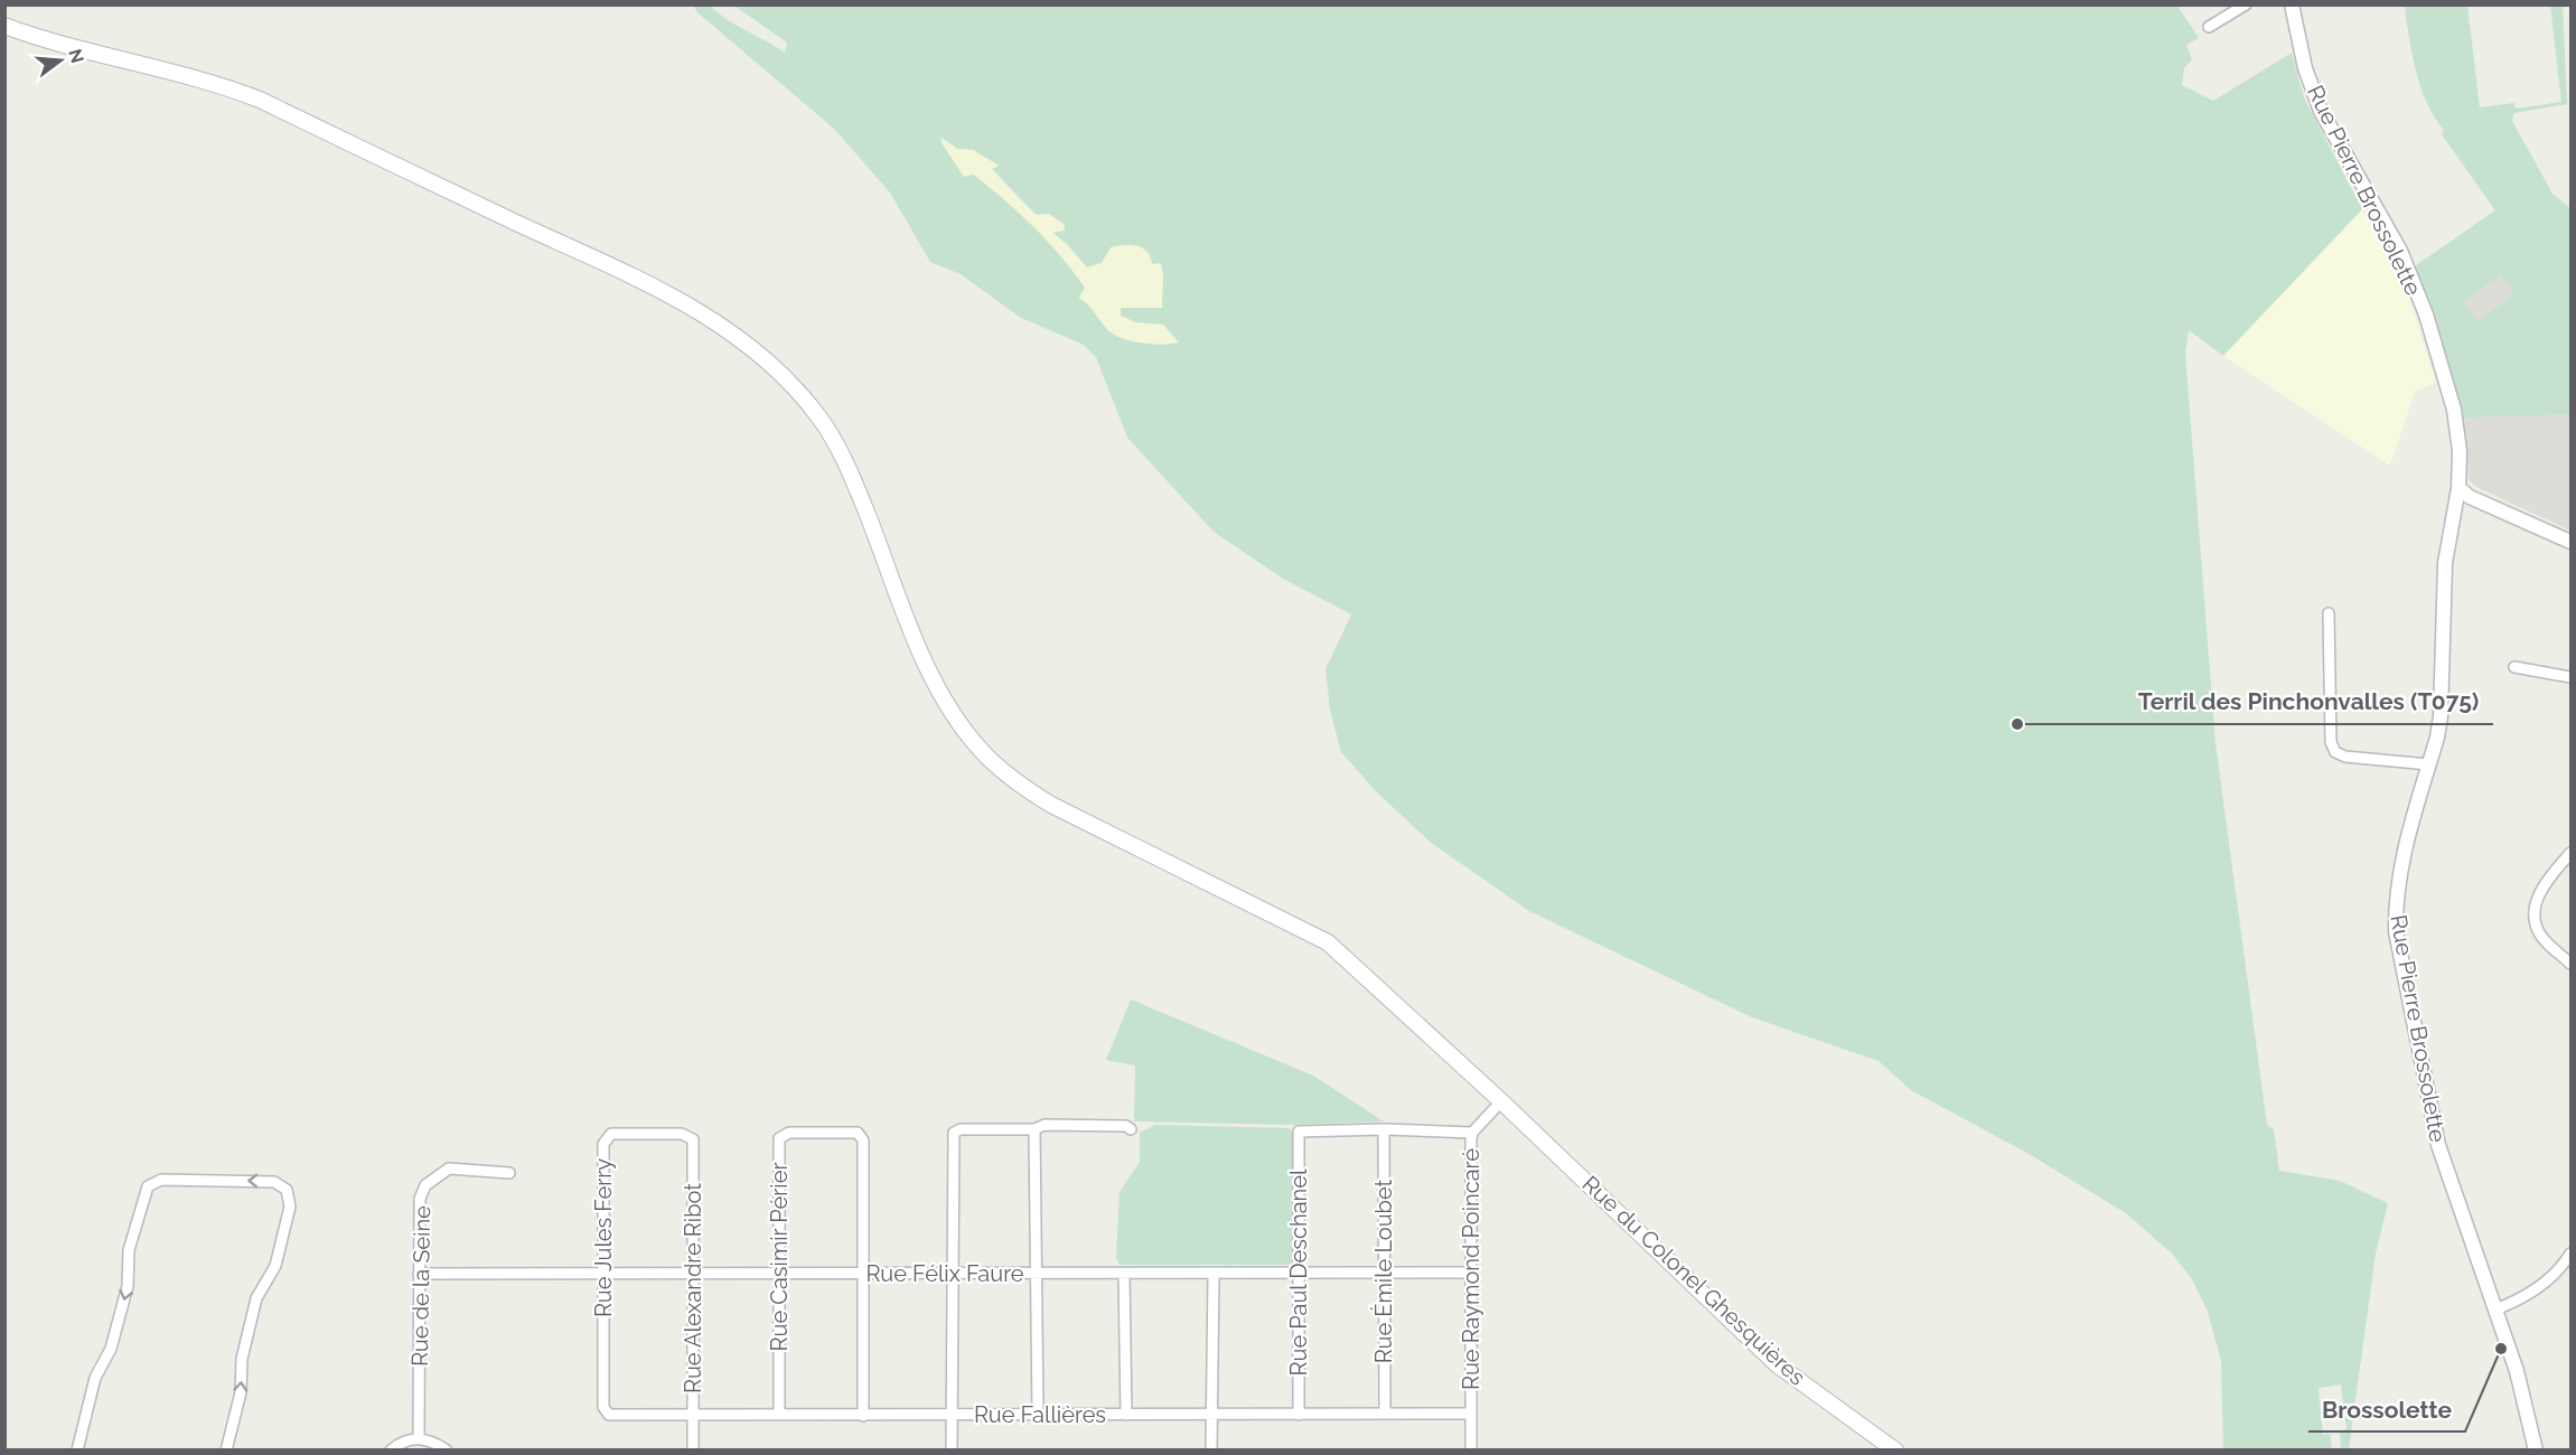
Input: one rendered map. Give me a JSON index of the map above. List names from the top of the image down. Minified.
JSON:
{"streets":{"main road":["Rue du Colonel Ghesquières"],"street":["Rue Pierre Brossolette","Rue Jules Ferry","Rue Casimir Périer","Rue Raymond Poincaré","Rue Émile Loubet","Rue Paul Deschanel","Rue Félix Faure","Rue de la Seine","Rue Alexandre Ribot","Rue Fallières"]},"crossings":[["Rue Jules Ferry","Rue Félix Faure"],["Rue Jules Ferry","Rue Alexandre Ribot"],["Rue Jules Ferry","Rue Fallières"],["Rue Casimir Périer","Rue Félix Faure"],["Rue Casimir Périer","Rue Fallières"],["Rue Raymond Poincaré","Rue Félix Faure"],["Rue Raymond Poincaré","Rue du Colonel Ghesquières"],["Rue Raymond Poincaré","Rue Fallières"],["Rue Émile Loubet","Rue Paul Deschanel"],["Rue Émile Loubet","Rue Félix Faure"],["Rue Émile Loubet","Rue Fallières"],["Rue Paul Deschanel","Rue Félix Faure"],["Rue Paul Deschanel","Rue Fallières"],["Rue Félix Faure","Rue de la Seine"],["Rue Félix Faure","Rue Alexandre Ribot"],["Rue Alexandre Ribot","Rue Fallières"]],"places":["Terril des Pinchonvalles (T075)","Brossolette"],"north":"right"}
